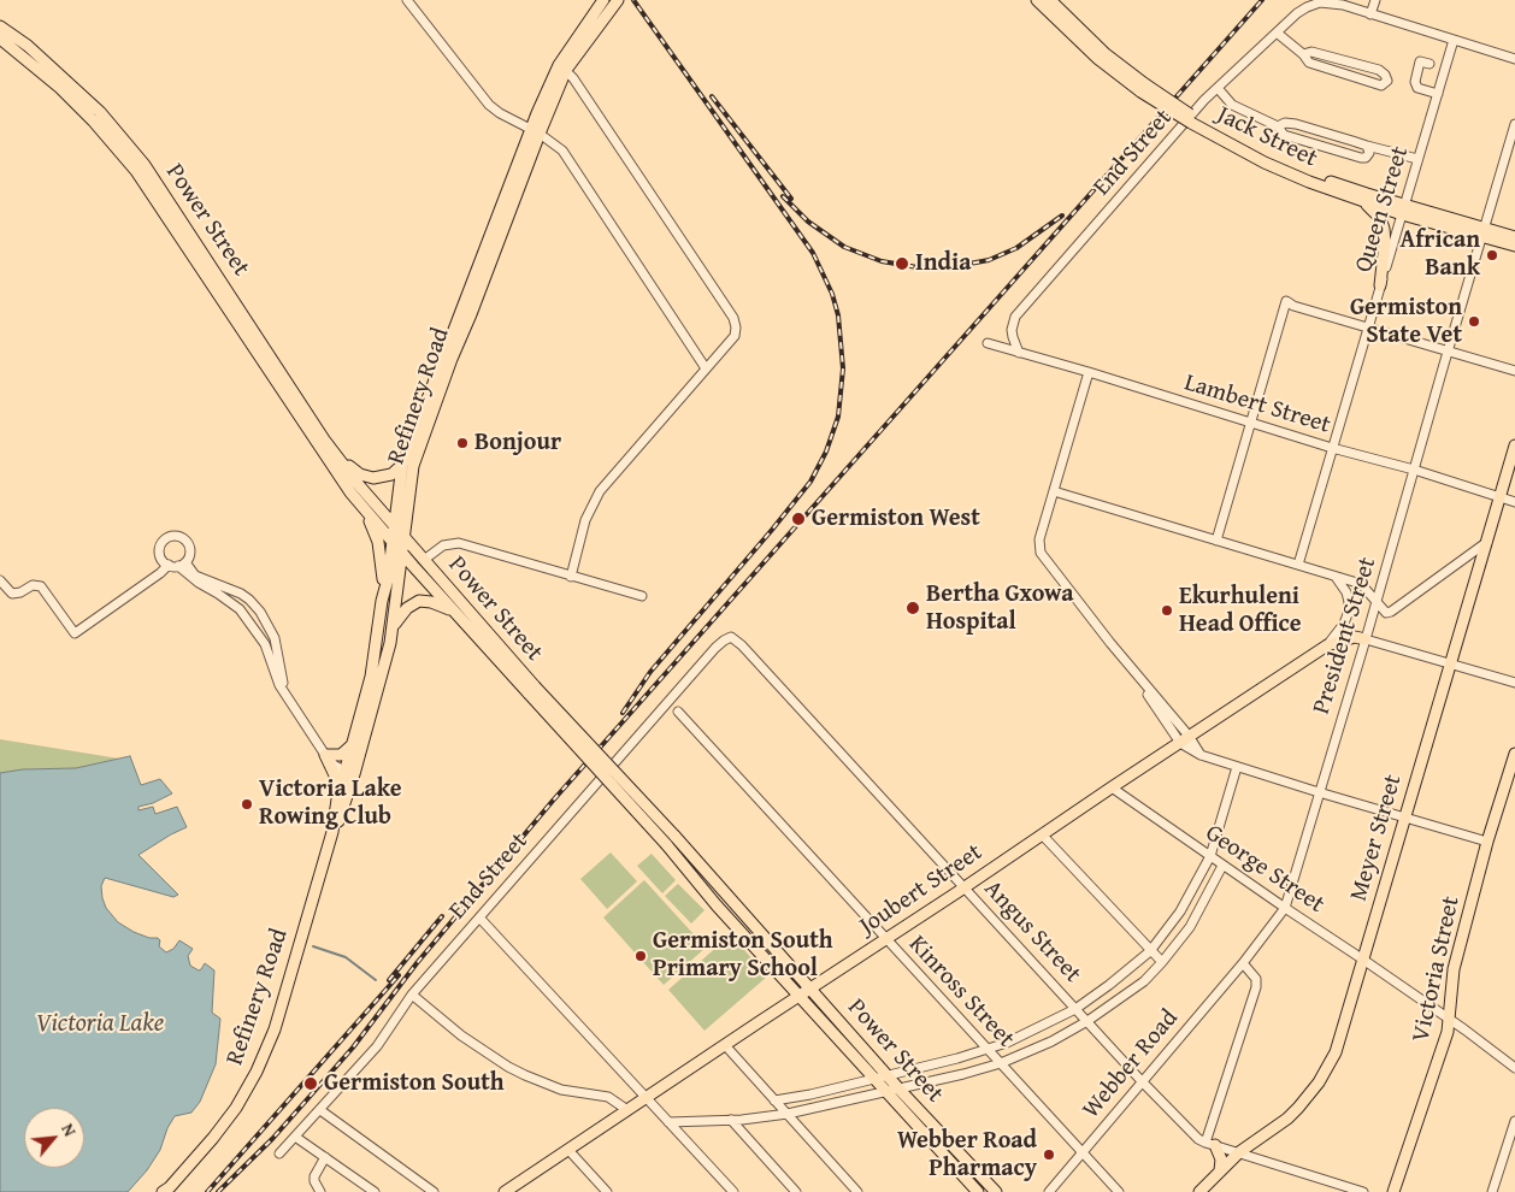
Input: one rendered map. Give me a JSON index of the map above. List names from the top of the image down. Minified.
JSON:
{"streets":{"main road":["Jack Street","Power Street","Refinery Road","Meyer Street","Joubert Street","Victoria Street"],"street":["End Street","Queen Street","Lambert Street","President Street","George Street","Angus Street","Kinross Street","Webber Road"]},"crossings":[["Jack Street","Queen Street"],["Jack Street","President Street"],["End Street","Lambert Street"],["End Street","Angus Street"],["Queen Street","Lambert Street"],["Power Street","Refinery Road"],["Power Street","Joubert Street"],["Lambert Street","President Street"],["Lambert Street","Meyer Street"],["President Street","George Street"],["President Street","Joubert Street"],["President Street","Webber Road"],["Meyer Street","George Street"],["Meyer Street","Angus Street"],["George Street","Joubert Street"],["George Street","Victoria Street"],["Joubert Street","Angus Street"],["Joubert Street","Kinross Street"],["Angus Street","Webber Road"],["Kinross Street","Webber Road"]],"water":["Victoria Lake"],"places":["African Bank","India","Germiston State Vet","Bonjour","Germiston West","Bertha Gxowa Hospital","Ekurhuleni Head Office","Victoria Lake Rowing Club","Germiston South Primary School","Germiston South","Webber Road Pharmacy"],"north":"top right"}
